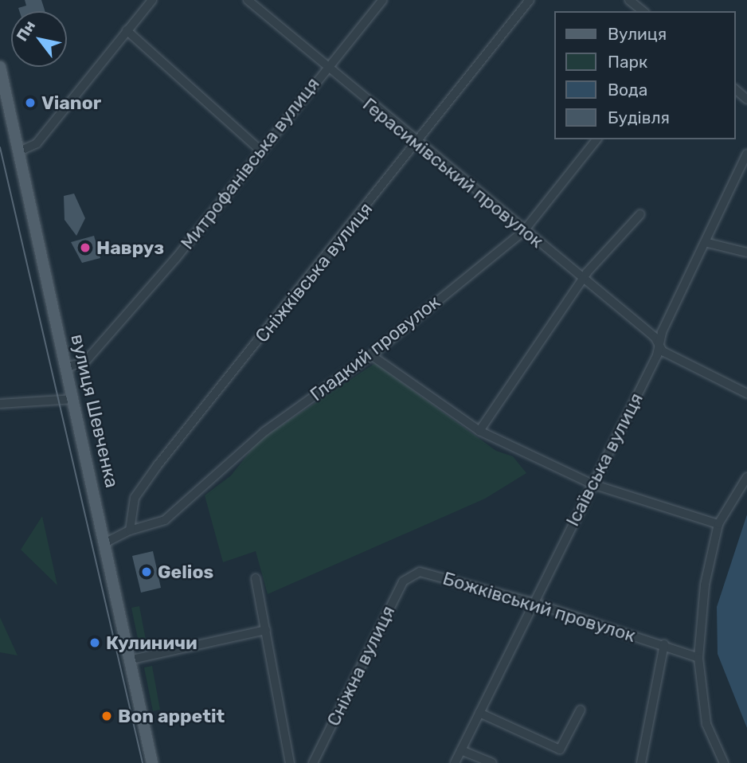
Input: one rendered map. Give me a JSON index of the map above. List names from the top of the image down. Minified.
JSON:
{"streets":{"main road":["вулиця Шевченка"],"street":["Митрофанівська вулиця","Герасимівський провулок","Сніжківська вулиця","Гладкий провулок","Ісаївська вулиця","Божківський провулок","Сніжна вулиця"]},"crossings":[["Митрофанівська вулиця","Герасимівський провулок"],["Митрофанівська вулиця","вулиця Шевченка"],["Герасимівський провулок","Сніжківська вулиця"],["Герасимівський провулок","Гладкий провулок"],["Герасимівський провулок","Ісаївська вулиця"],["Сніжківська вулиця","Гладкий провулок"],["Ісаївська вулиця","Божківський провулок"],["Божківський провулок","Сніжна вулиця"]],"places":["Vianor","Навруз","Gelios","Кулиничи","Bon appetit"],"legend":["Вулиця","Парк","Вода","Будівля"],"north":"top left"}
